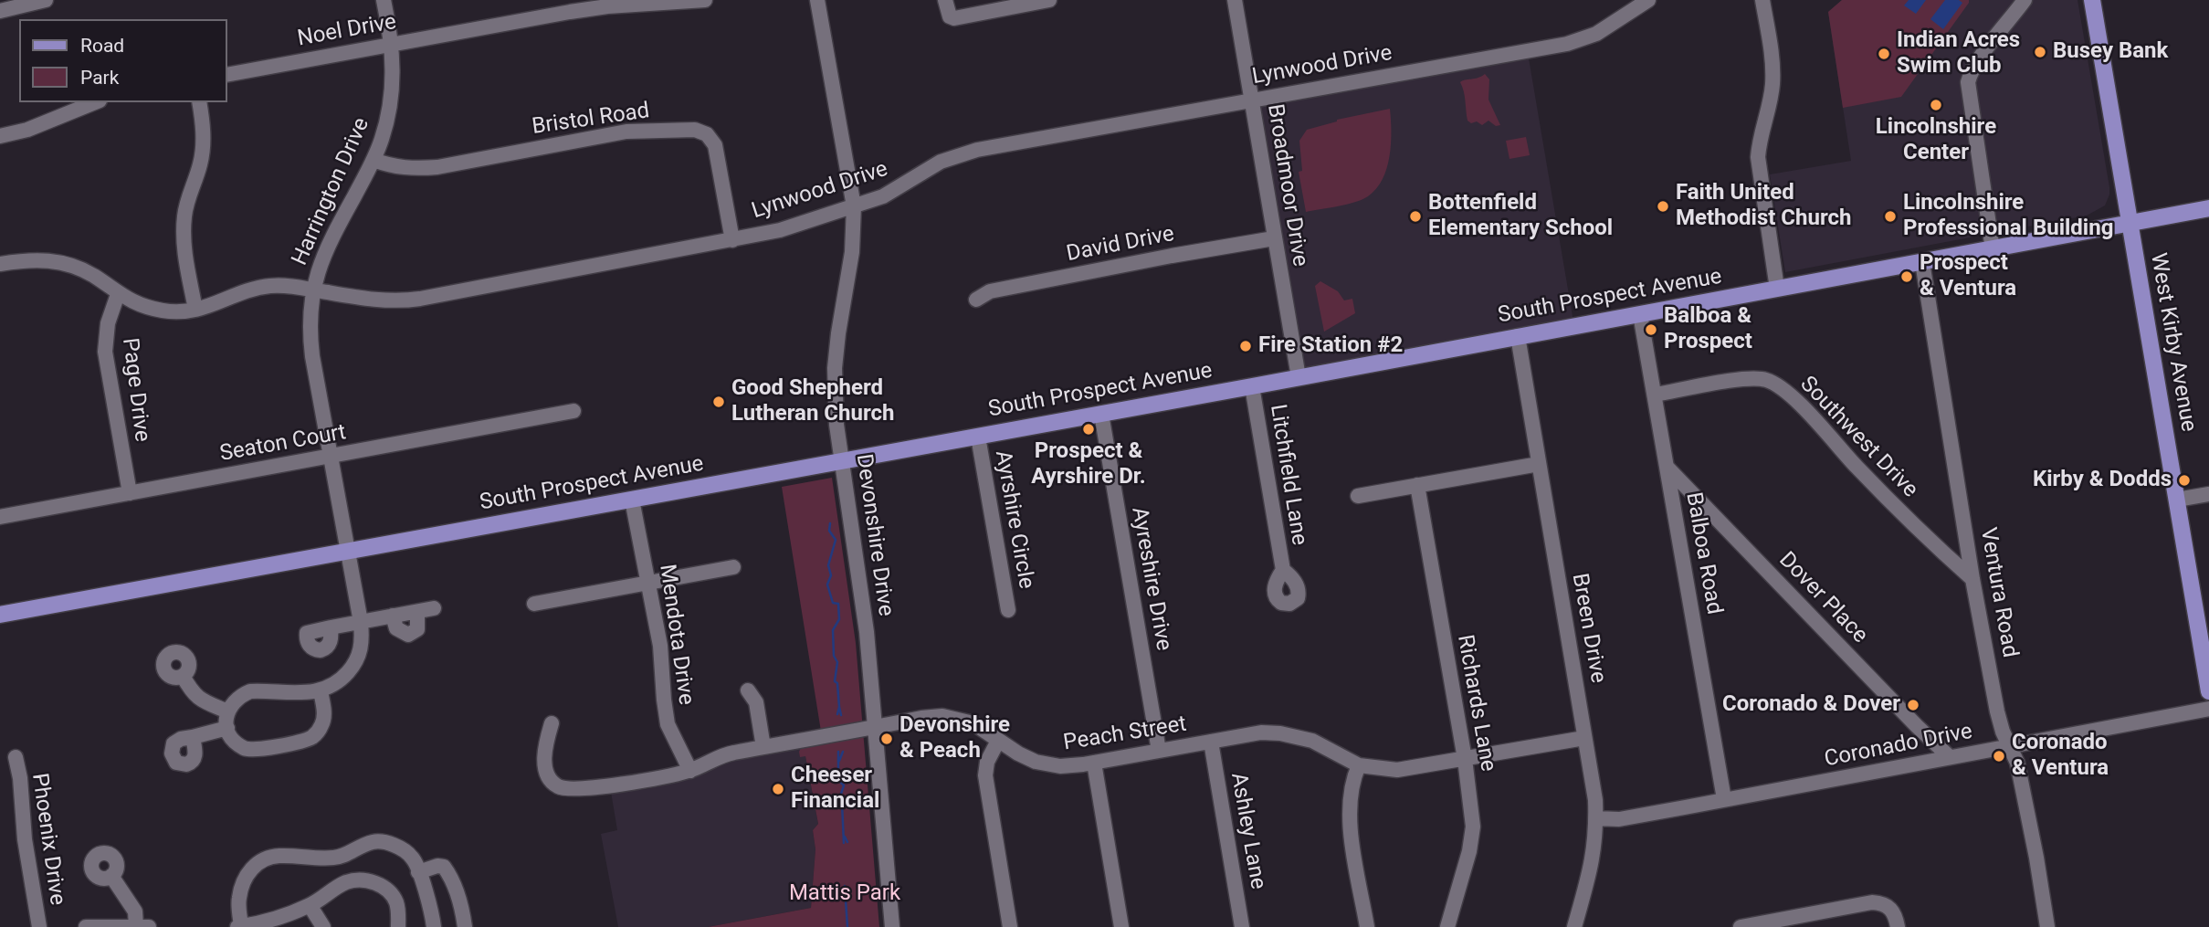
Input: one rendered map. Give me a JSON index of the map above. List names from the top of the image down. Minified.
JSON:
{"streets":{"main road":["South Prospect Avenue","West Kirby Avenue"],"street":["Noel Drive","Lynwood Drive","Bristol Road","Broadmoor Drive","Harrington Drive","David Drive","Page Drive","Southwest Drive","Seaton Court","Litchfield Lane","Ayrshire Circle","Devonshire Drive","Balboa Road","Ayreshire Drive","Ventura Road","Dover Place","Breen Drive","Mendota Drive","Richards Lane","Peach Street","Coronado Drive","Ashley Lane","Phoenix Drive"]},"crossings":[["Noel Drive","Harrington Drive"],["Lynwood Drive","Bristol Road"],["Lynwood Drive","Broadmoor Drive"],["Lynwood Drive","Harrington Drive"],["Lynwood Drive","Page Drive"],["Lynwood Drive","Devonshire Drive"],["Bristol Road","Harrington Drive"],["Broadmoor Drive","David Drive"],["Broadmoor Drive","South Prospect Avenue"],["Harrington Drive","South Prospect Avenue"],["Harrington Drive","Seaton Court"],["South Prospect Avenue","West Kirby Avenue"],["South Prospect Avenue","Litchfield Lane"],["South Prospect Avenue","Ayrshire Circle"],["South Prospect Avenue","Devonshire Drive"],["South Prospect Avenue","Balboa Road"],["South Prospect Avenue","Ayreshire Drive"],["South Prospect Avenue","Ventura Road"],["South Prospect Avenue","Breen Drive"],["South Prospect Avenue","Mendota Drive"],["Page Drive","Seaton Court"],["Southwest Drive","Balboa Road"],["Southwest Drive","Ventura Road"],["Devonshire Drive","Peach Street"],["Balboa Road","Dover Place"],["Balboa Road","Coronado Drive"],["Ayreshire Drive","Peach Street"],["Ventura Road","Coronado Drive"],["Dover Place","Coronado Drive"],["Breen Drive","Peach Street"],["Breen Drive","Coronado Drive"],["Mendota Drive","Peach Street"],["Richards Lane","Peach Street"],["Peach Street","Ashley Lane"]],"parks":["Mattis Park"],"places":["Busey Bank","Indian Acres Swim Club","Lincolnshire Center","Faith United Methodist Church","Bottenfield Elementary School","Lincolnshire Professional Building","Prospect & Ventura","Balboa & Prospect","Fire Station #2","Good Shepherd Lutheran Church","Prospect & Ayrshire Dr.","Kirby & Dodds","Coronado & Dover","Devonshire & Peach","Coronado & Ventura","Cheeser Financial"],"legend":["Road","Park"]}
